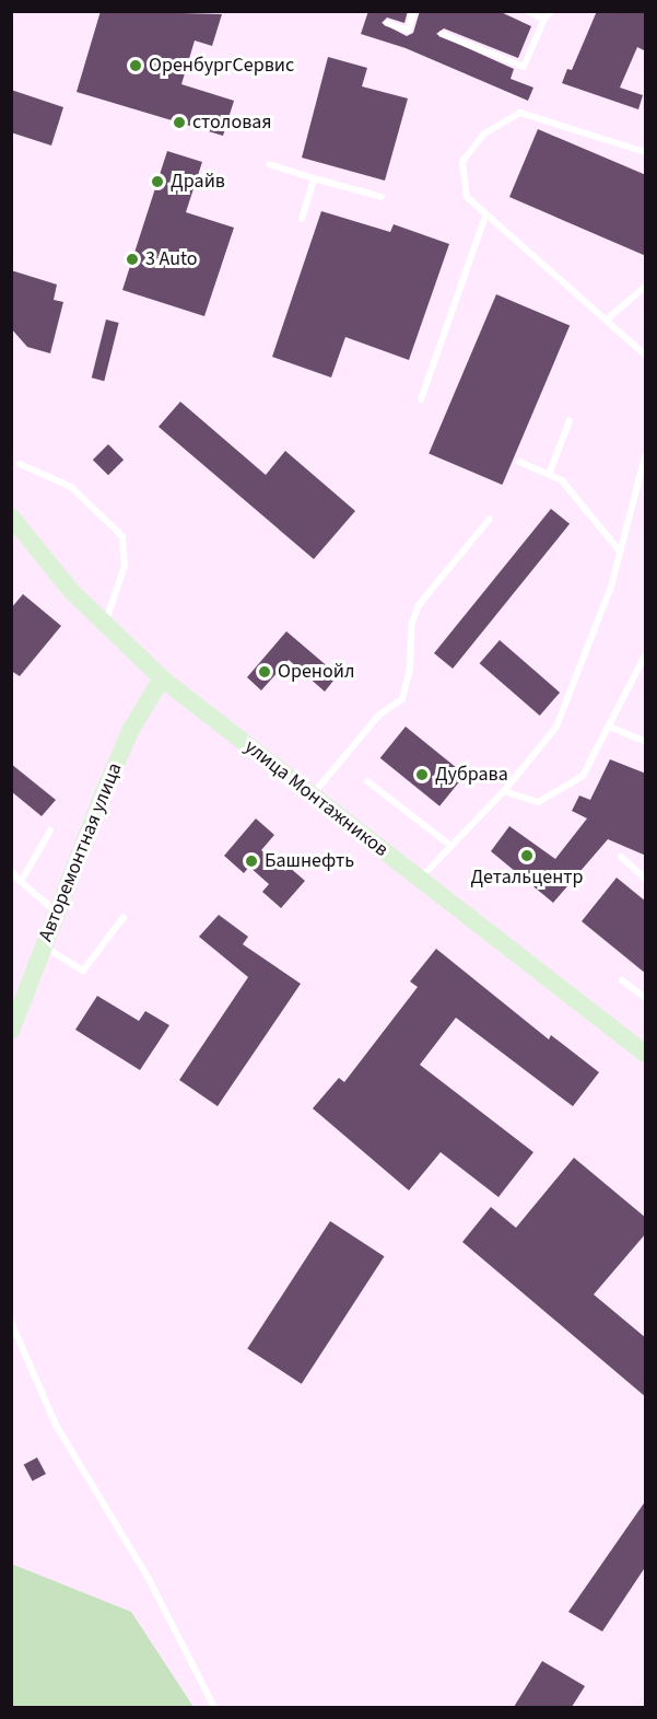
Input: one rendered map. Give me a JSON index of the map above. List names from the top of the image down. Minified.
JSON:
{"streets":{"main road":["улица Монтажников","Авторемонтная улица"]},"crossings":[["улица Монтажников","Авторемонтная улица"]],"places":["ОренбургСервис","столовая","Драйв","3 Auto","Оренойл","Дубрава","Детальцентр","Башнефть"]}
